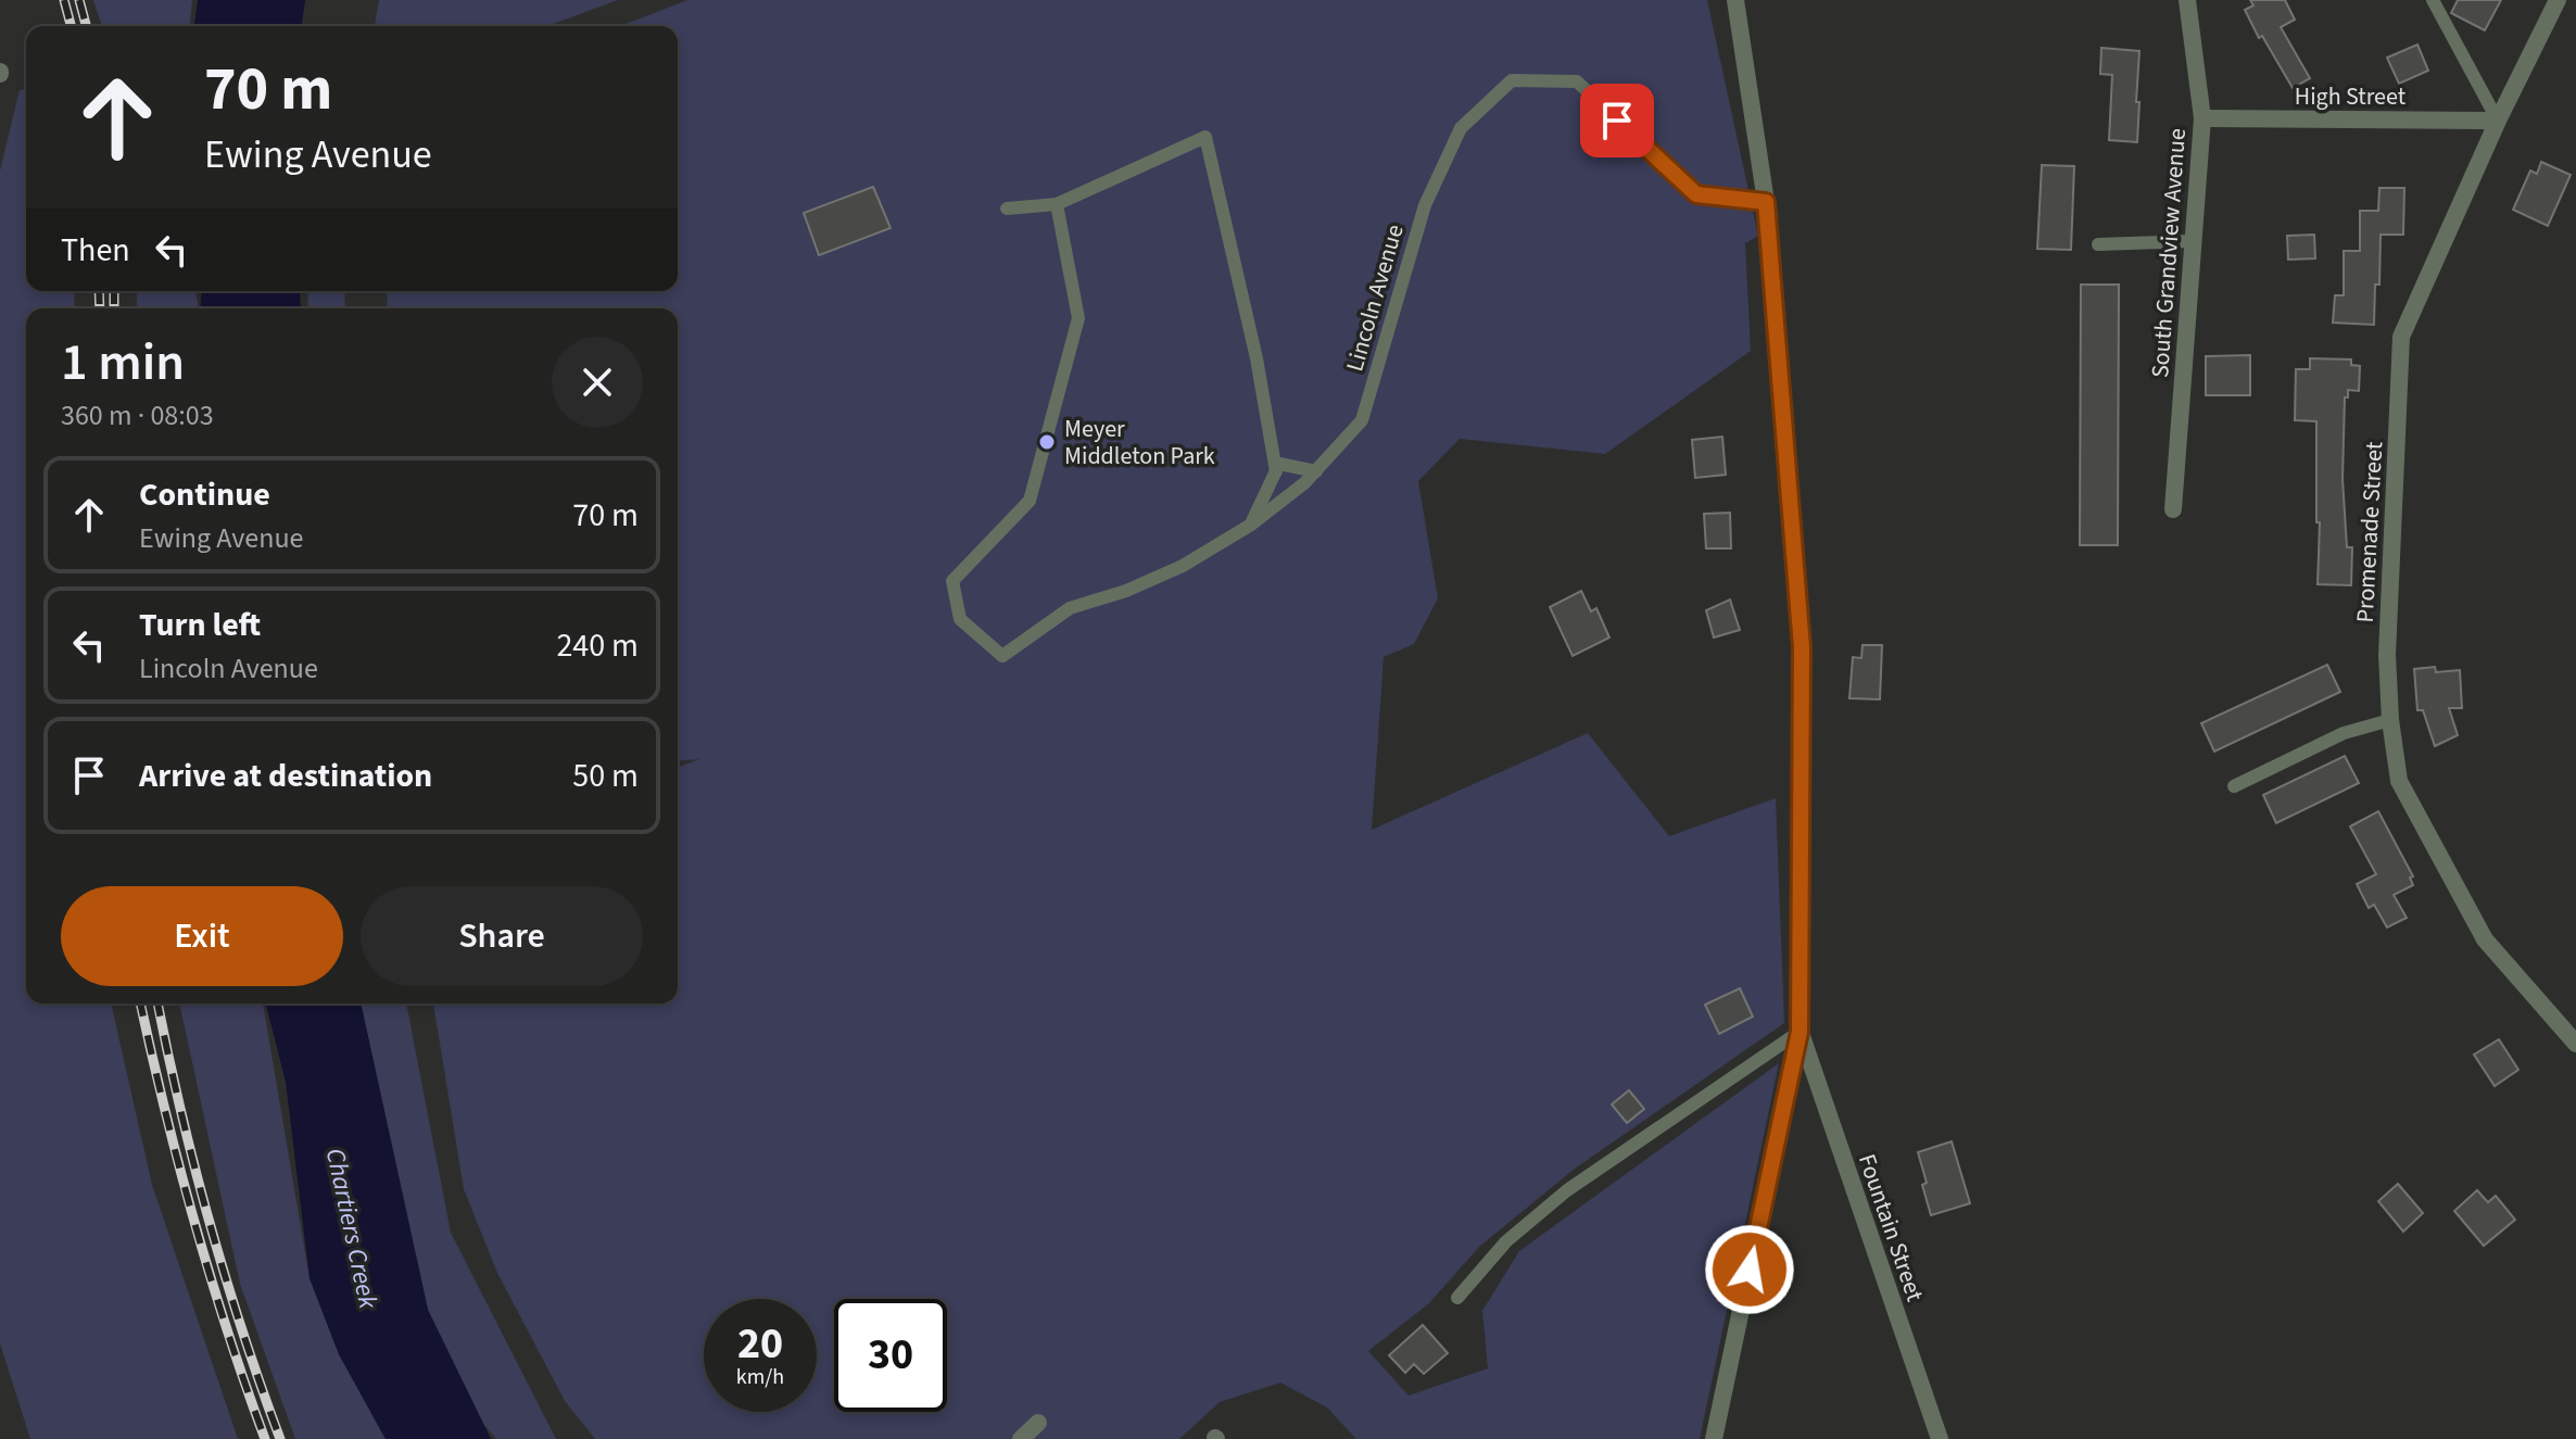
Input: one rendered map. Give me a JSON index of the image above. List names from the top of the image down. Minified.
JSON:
{"streets":{"street":["High Street","South Grandview Avenue","Promenade Street","Fountain Street"],"lane":["Lincoln Avenue"]},"crossings":[["High Street","South Grandview Avenue"],["High Street","Promenade Street"]],"water":["Chartiers Creek"],"places":["Meyer Middleton Park"],"page":{"turn":["70 m","Ewing Avenue"],"then":"Then","heading":["1 min","360 m · 08:03"],"list":[{"name":"Continue","note":"Ewing Avenue","value":"70 m"},{"name":"Turn left","note":"Lincoln Avenue","value":"240 m"},{"name":"Arrive at destination","value":"50 m"}],"buttons":["Exit","Share"],"speed":"20 km/h","limit":"30"}}
